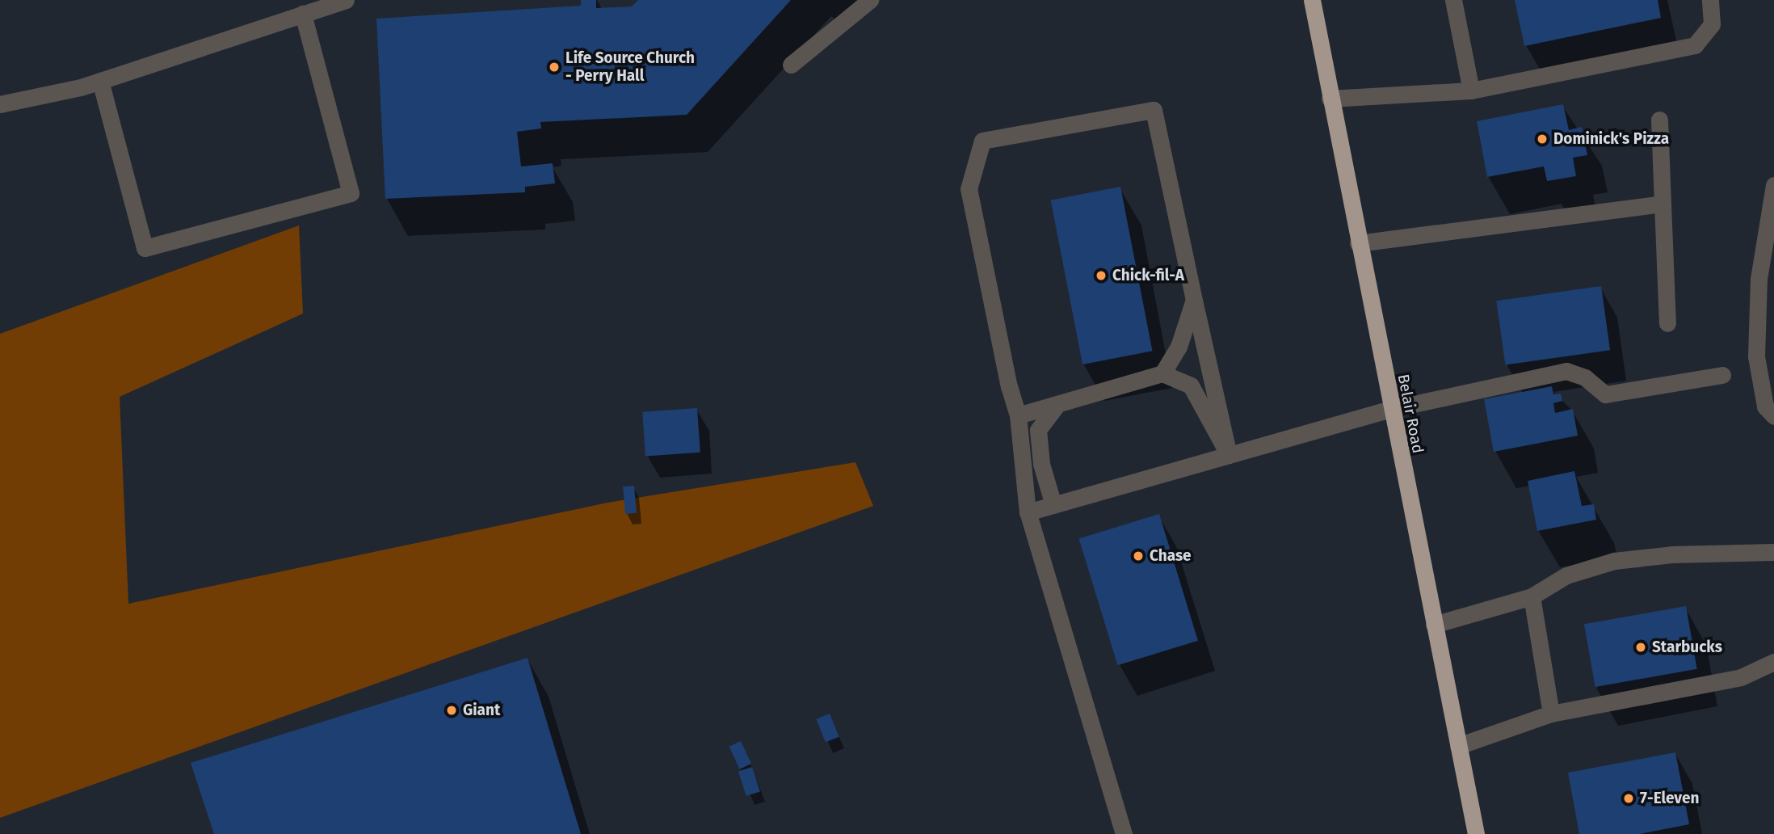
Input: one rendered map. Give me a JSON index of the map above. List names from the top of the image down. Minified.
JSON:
{"streets":{"highway":["Belair Road"]},"places":["Life Source Church - Perry Hall","Dominick's Pizza","Chick-fil-A","Chase","Starbucks","Giant","7-Eleven"]}
